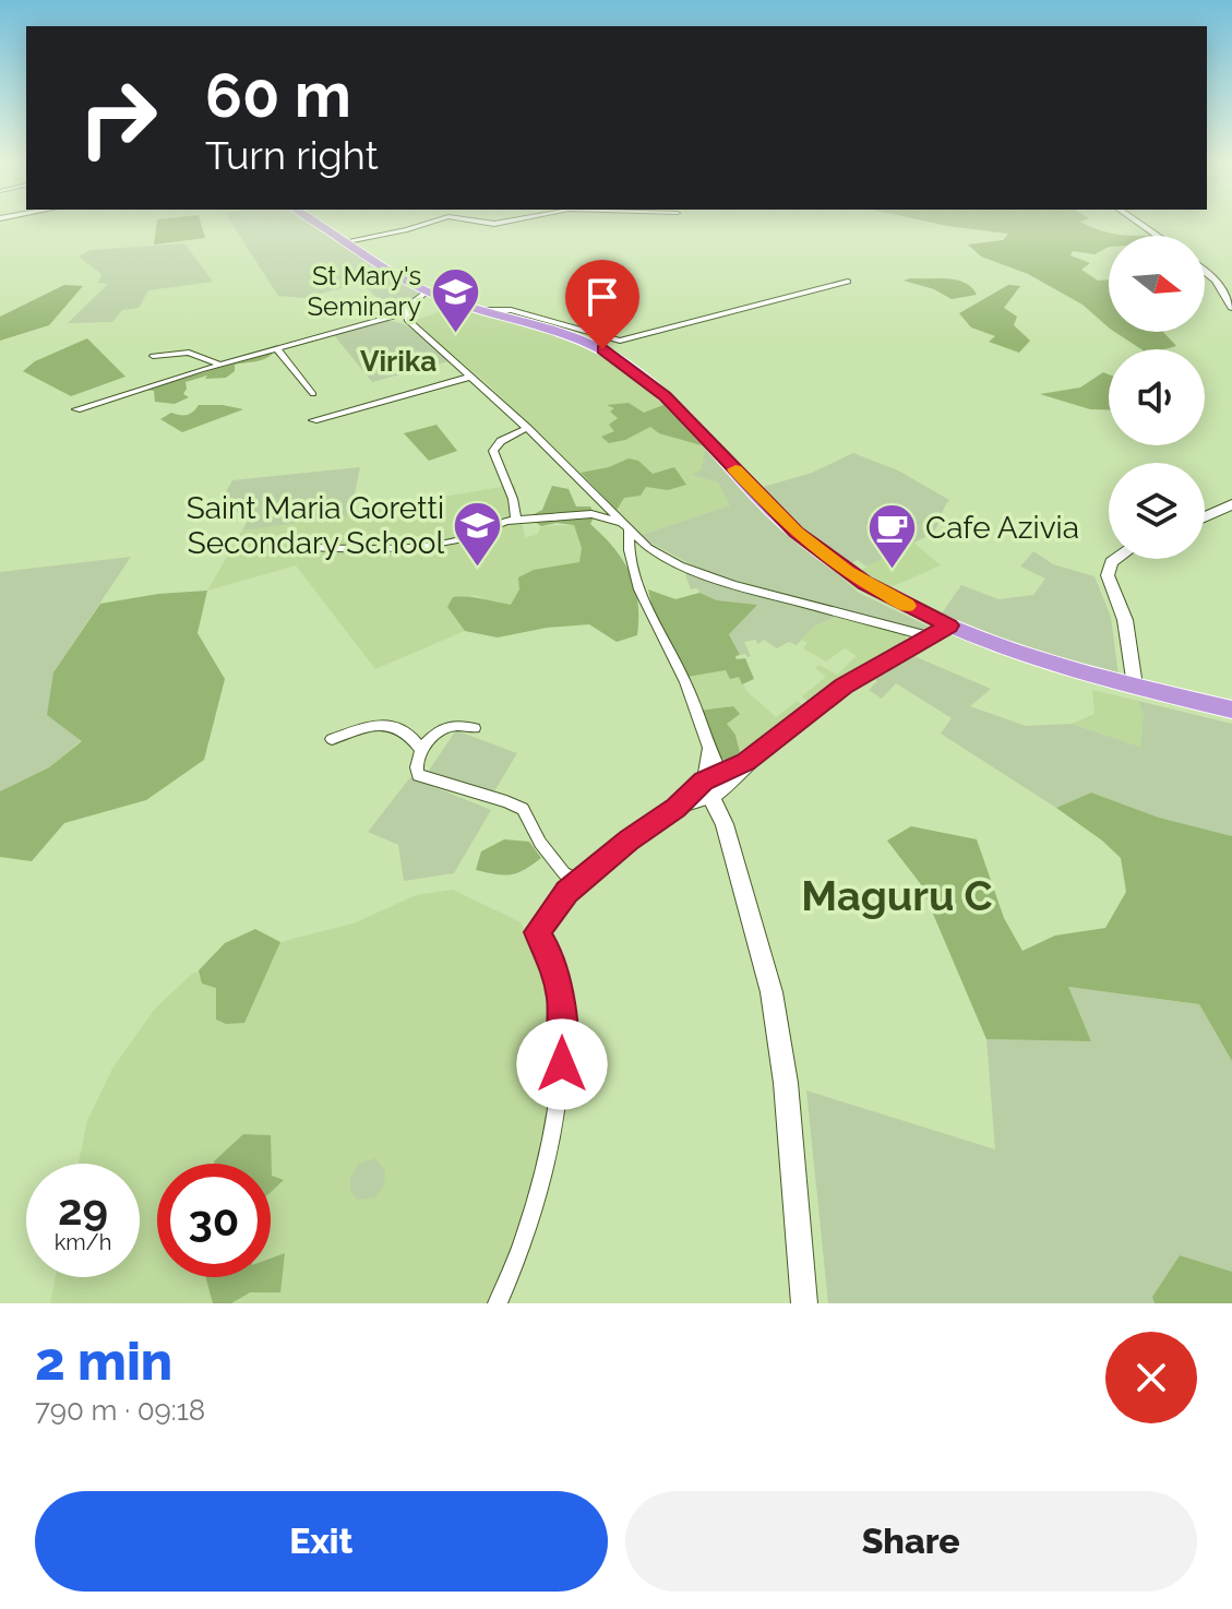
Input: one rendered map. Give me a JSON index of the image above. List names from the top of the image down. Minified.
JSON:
{"districts":["Virika","Maguru C"],"places":{"school or university":["St Mary's Seminary","Saint Maria Goretti Secondary School"],"cafe":["Cafe Azivia"]},"north":"right","page":{"turn":["60 m","Turn right"],"speed":"29 km/h","limit":"30","heading":["2 min","790 m · 09:18"],"buttons":["Exit","Share"]}}
